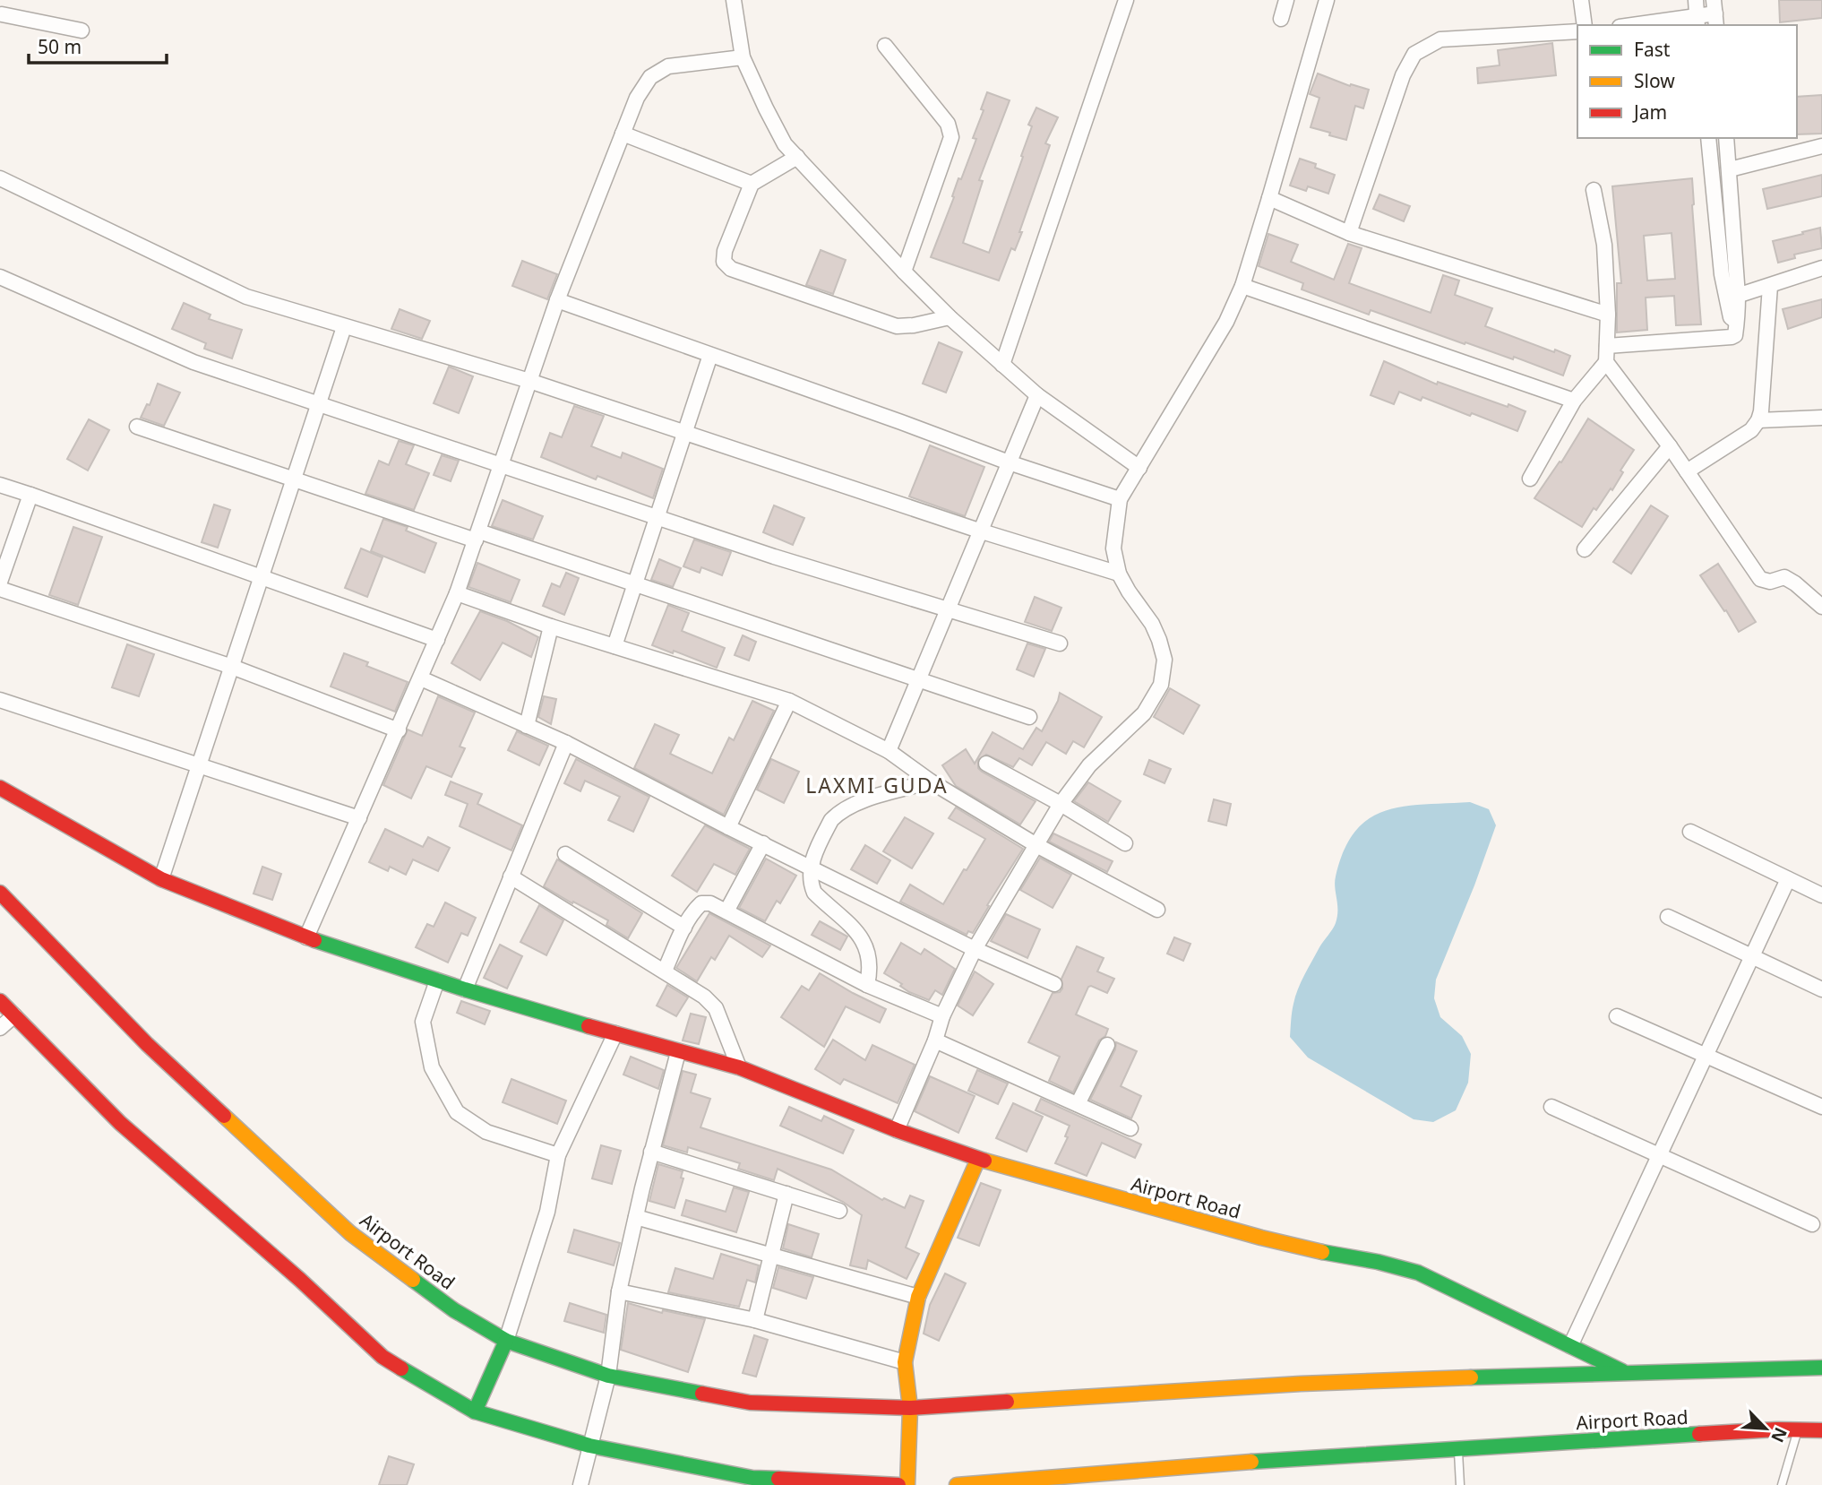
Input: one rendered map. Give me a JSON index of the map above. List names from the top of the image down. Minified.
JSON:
{"streets":{"main road":["Airport Road"]},"districts":["LAXMI GUDA"],"legend":["Fast","Slow","Jam"],"scale_bar":"50 m","north":"bottom right"}
